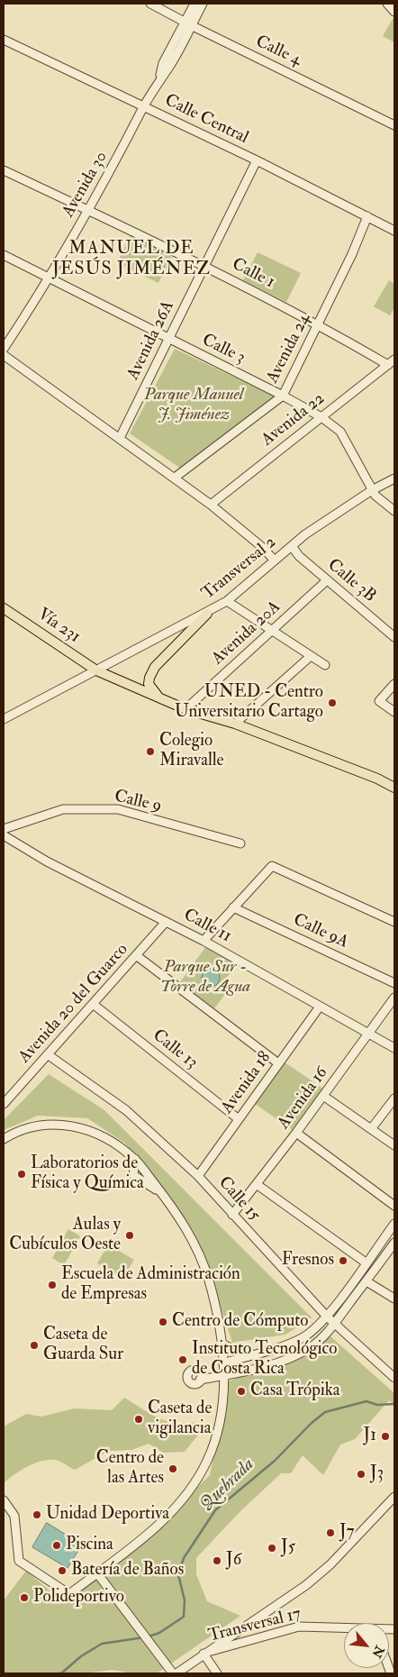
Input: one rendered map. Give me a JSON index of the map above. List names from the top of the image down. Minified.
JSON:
{"streets":{"main road":["Vía 231"],"street":["Calle 4","Calle Central","Avenida 30","Calle 1","Avenida 26A","Avenida 24","Calle 3","Avenida 22","Transversal 2","Calle 3B","Avenida 20A","Calle 9","Calle 11","Calle 9A","Avenida 20 del Guarco","Calle 13","Avenida 18","Avenida 16","Calle 15","Transversal 17"]},"crossings":[["Calle 4","Avenida 30"],["Calle Central","Avenida 30"],["Calle Central","Avenida 26A"],["Calle Central","Avenida 24"],["Avenida 30","Calle 1"],["Avenida 30","Calle 3"],["Calle 1","Avenida 26A"],["Calle 1","Avenida 24"],["Calle 1","Avenida 22"],["Avenida 26A","Calle 3"],["Avenida 24","Calle 3"],["Calle 3","Avenida 22"],["Calle 3","Transversal 2"],["Transversal 2","Calle 3B"],["Transversal 2","Vía 231"],["Calle 3B","Avenida 20A"],["Vía 231","Avenida 20A"],["Calle 11","Avenida 20 del Guarco"],["Calle 11","Avenida 18"],["Calle 11","Avenida 16"],["Avenida 20 del Guarco","Calle 13"],["Avenida 20 del Guarco","Calle 15"],["Calle 13","Avenida 18"],["Avenida 18","Calle 15"],["Avenida 16","Calle 15"]],"districts":["MANUEL DE JESÚS JIMÉNEZ"],"water":["Quebrada"],"parks":["Parque Manuel J. Jiménez","Parque Sur - Torre de Agua"],"places":["UNED - Centro Universitario Cartago","Colegio Miravalle","Laboratorios de Física y Química","Aulas y Cubículos Oeste","Fresnos","Escuela de Administración de Empresas","Centro de Cómputo","Caseta de Guarda Sur","Instituto Tecnológico de Costa Rica","Casa Trópika","Caseta de vigilancia","J1","Centro de las Artes","J3","Unidad Deportiva","J7","Piscina","J5","J6","Batería de Baños","Polideportivo"],"north":"bottom right"}
